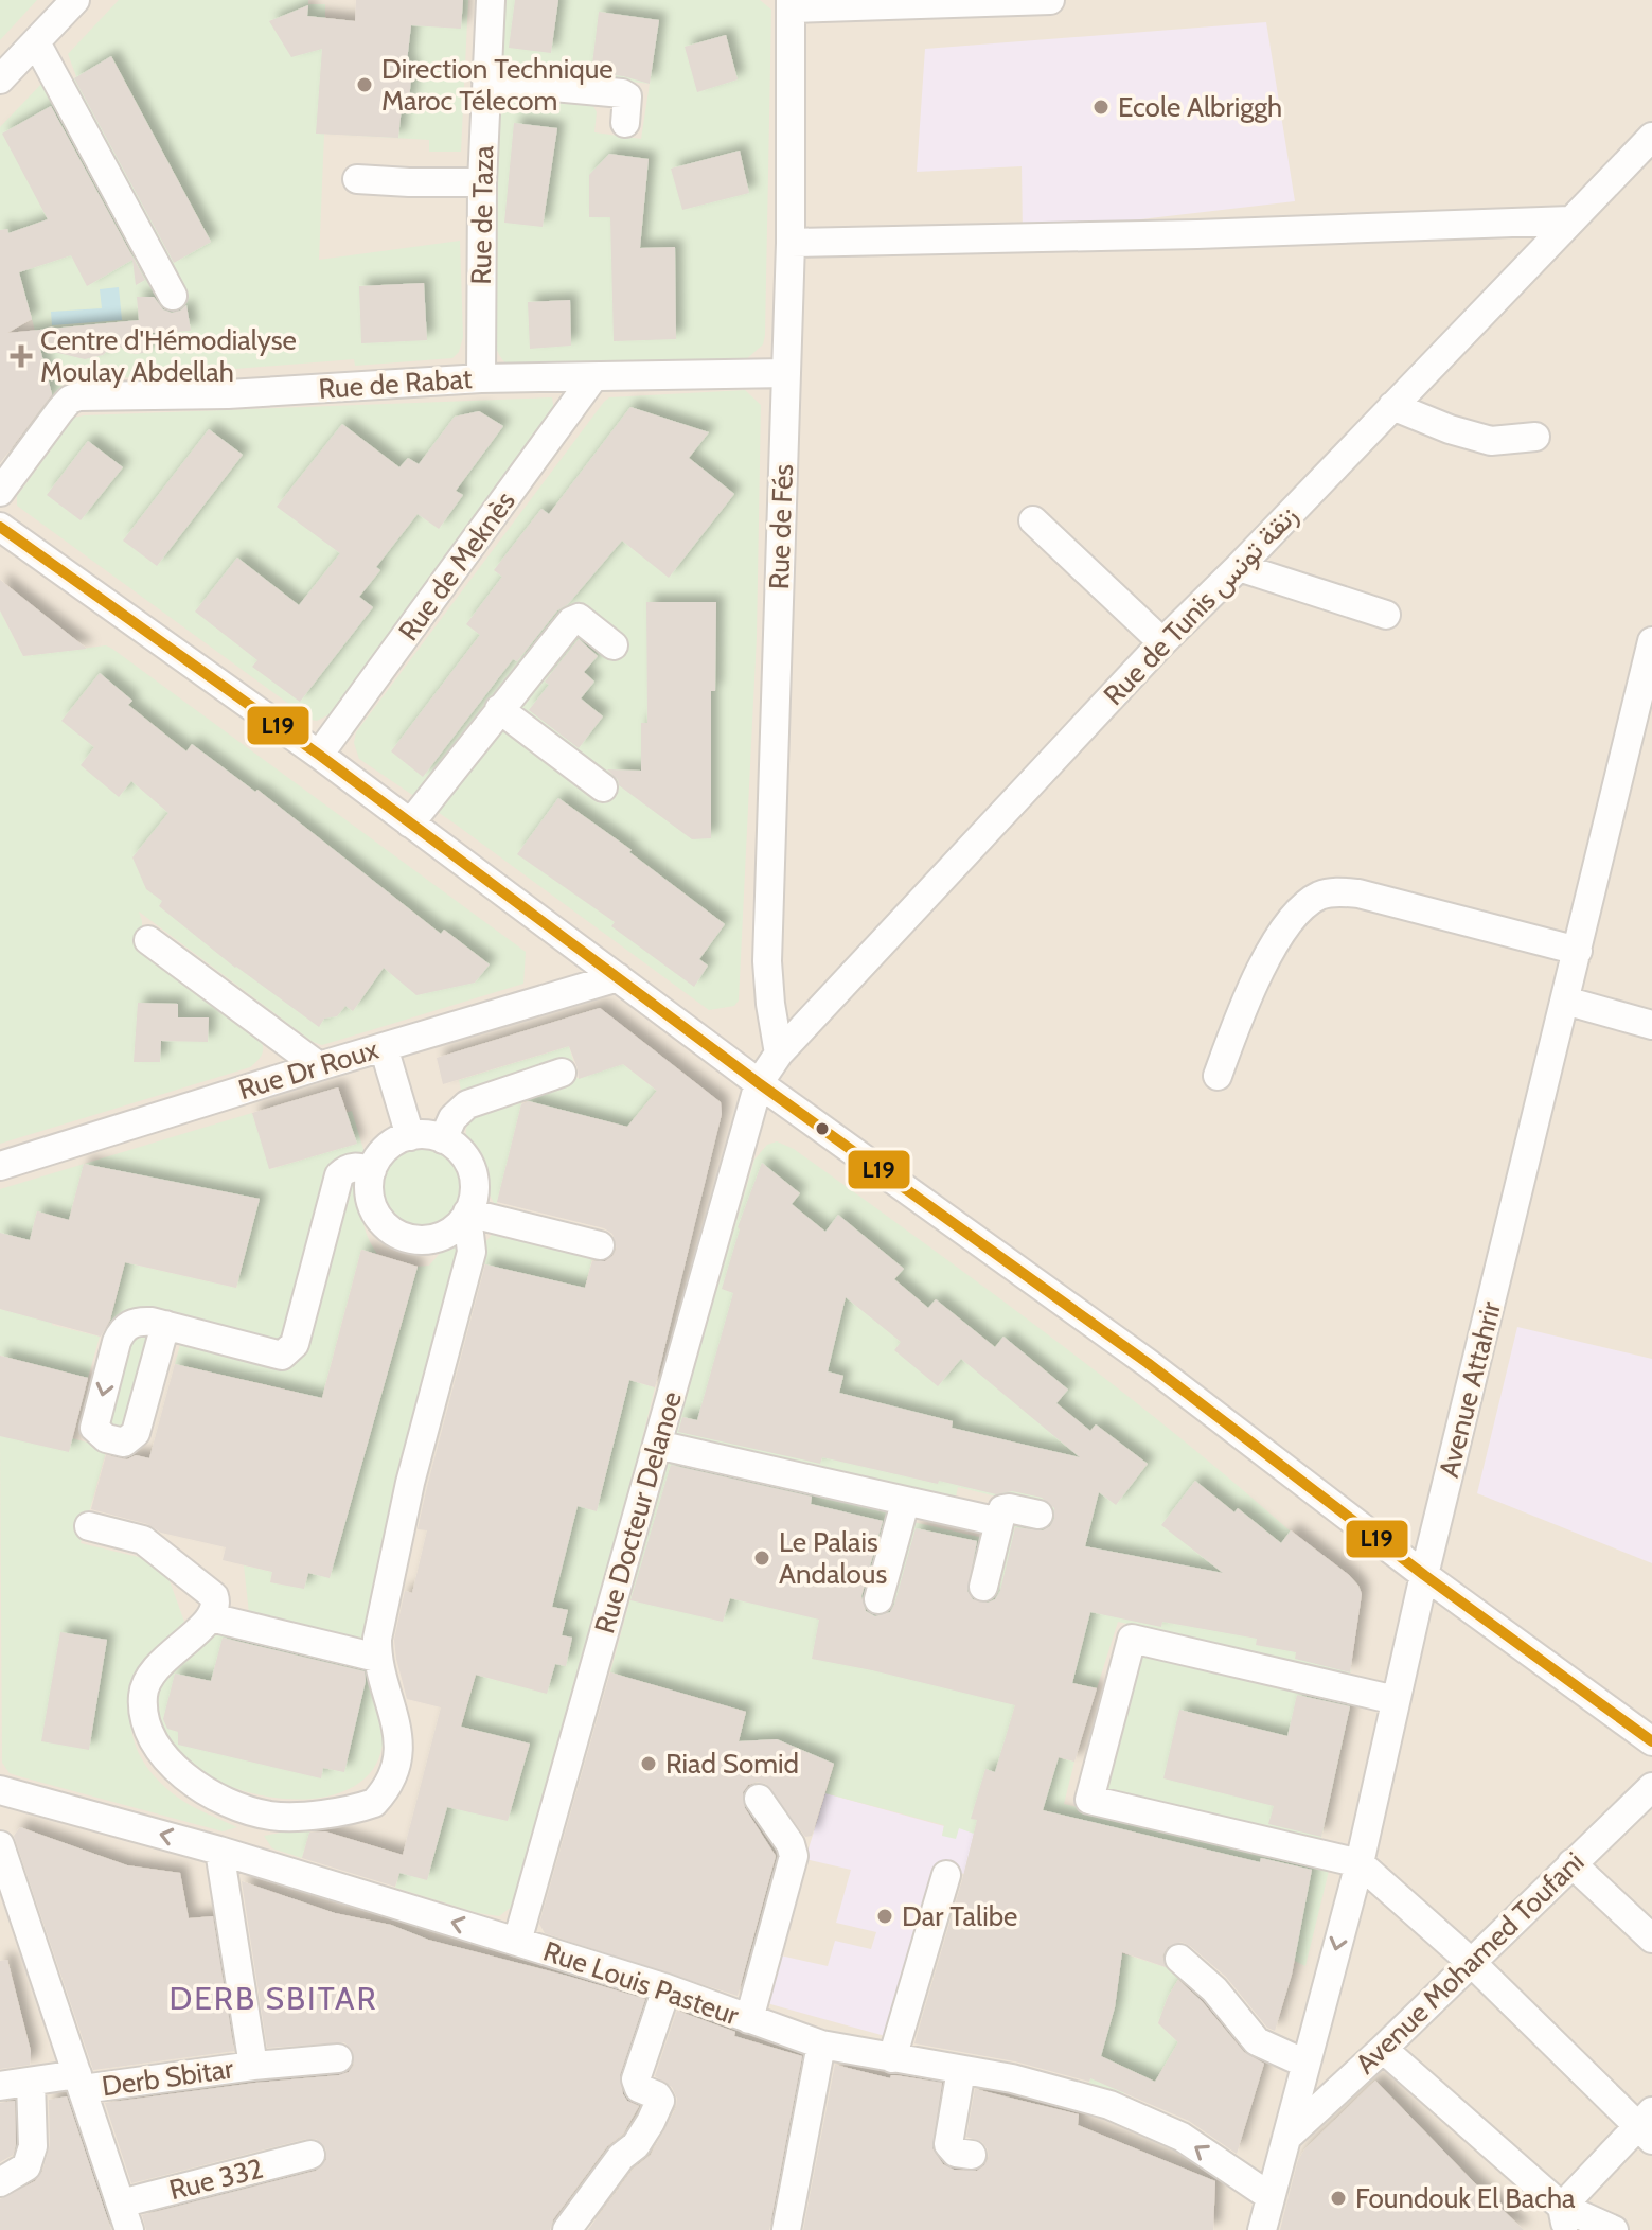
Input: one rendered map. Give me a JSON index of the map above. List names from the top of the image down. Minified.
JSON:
{"streets":{"street":["Rue de Taza","Rue de Rabat","Rue de Fés","Rue de Meknès","Rue de Tunis زنقة تونس","Rue Dr Roux","Avenue Attahrir","Rue Docteur Delanoe","Avenue Mohamed Toufani","Rue Louis Pasteur","Derb Sbitar","Rue 332"]},"crossings":[["Rue de Taza","Rue de Rabat"],["Rue de Rabat","Rue de Fés"],["Rue de Rabat","Rue de Meknès"],["Rue de Fés","Rue de Tunis زنقة تونس"],["Rue de Tunis زنقة تونس","Rue Docteur Delanoe"],["Avenue Attahrir","Avenue Mohamed Toufani"],["Avenue Attahrir","Rue Louis Pasteur"],["Rue Docteur Delanoe","Rue Louis Pasteur"],["Rue Louis Pasteur","Derb Sbitar"]],"districts":["DERB SBITAR"],"places":{"other":["Direction Technique Maroc Télecom","Ecole Albriggh","Le Palais Andalous","Riad Somid","Dar Talibe","Foundouk El Bacha"],"health":["Centre d'Hémodialyse Moulay Abdellah"]},"lines":["transit line L19"]}
